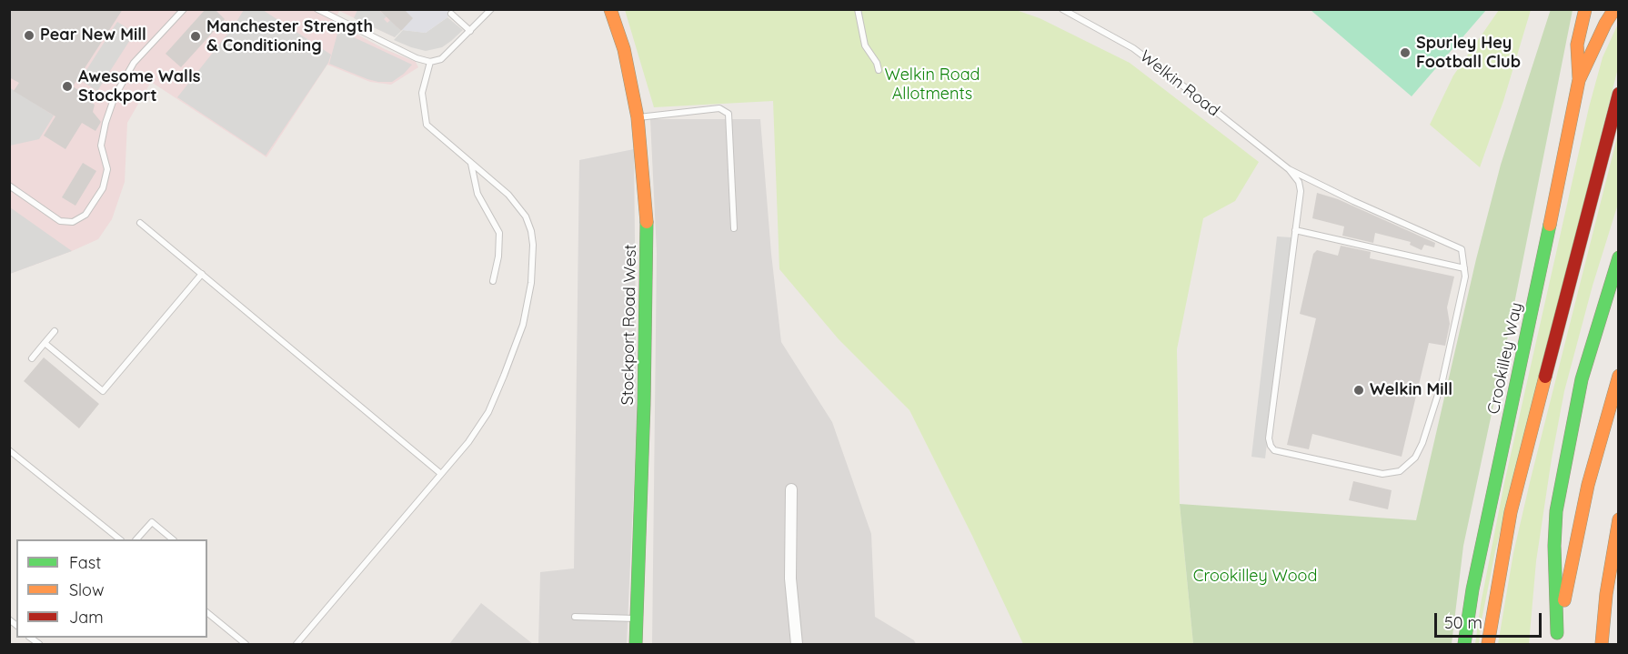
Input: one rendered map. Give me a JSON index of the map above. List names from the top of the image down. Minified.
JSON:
{"streets":{"main road":["Stockport Road West","Crookilley Way"],"lane":["Welkin Road"]},"parks":["Welkin Road Allotments","Crookilley Wood"],"places":["Pear New Mill","Manchester Strength & Conditioning","Spurley Hey Football Club","Awesome Walls Stockport","Welkin Mill"],"legend":["Fast","Slow","Jam"],"scale_bar":"50 m"}
